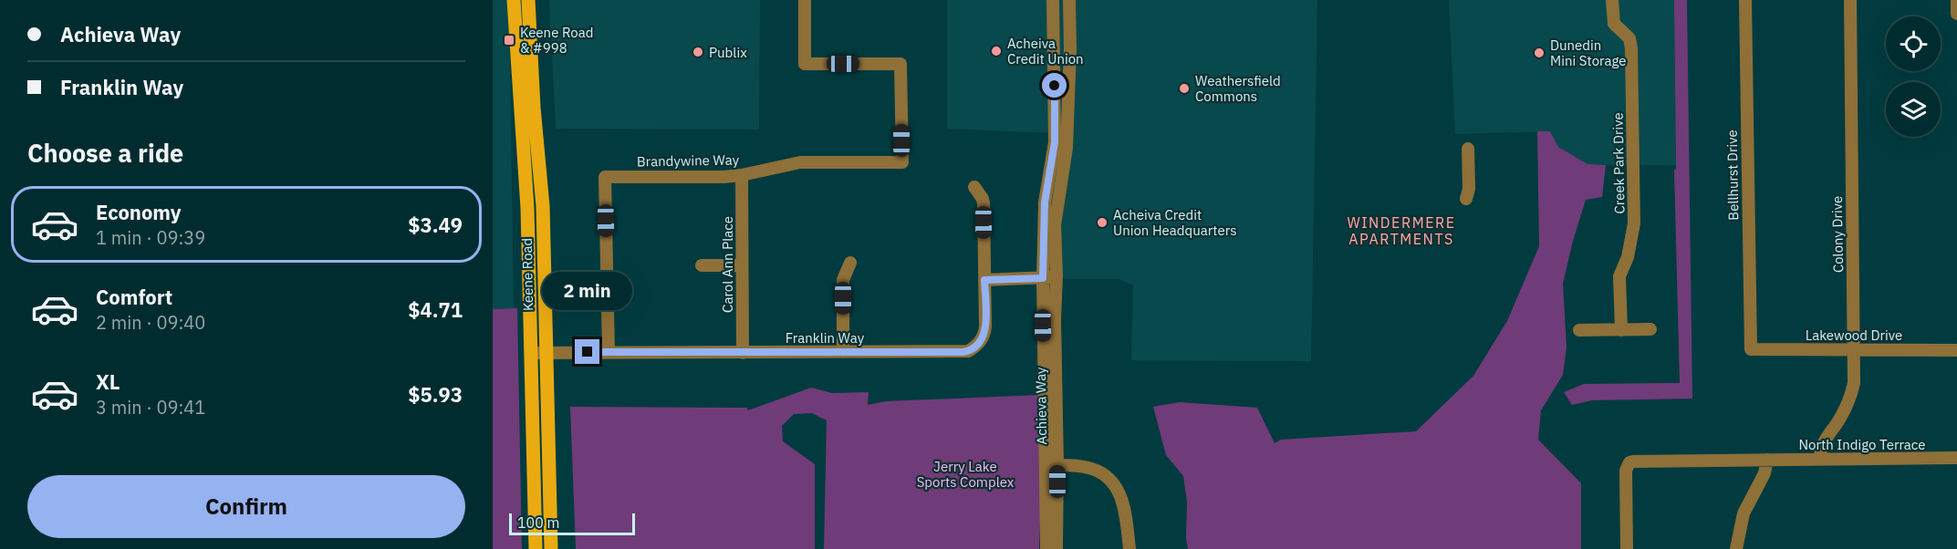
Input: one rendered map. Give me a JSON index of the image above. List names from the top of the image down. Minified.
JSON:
{"streets":{"main road":["Keene Road"],"street":["Brandywine Way","Creek Park Drive","Bellhurst Drive","Colony Drive","Carol Ann Place","Lakewood Drive","Franklin Way","Achieva Way","North Indigo Terrace"]},"crossings":[["Brandywine Way","Carol Ann Place"],["Brandywine Way","Franklin Way"],["Bellhurst Drive","Lakewood Drive"],["Colony Drive","Lakewood Drive"],["Colony Drive","North Indigo Terrace"],["Carol Ann Place","Franklin Way"],["Keene Road","Franklin Way"]],"districts":["WINDERMERE APARTMENTS"],"parks":["Jerry Lake Sports Complex"],"places":{"transit":["Keene Road & #998"],"other":["Acheiva Credit Union","Publix","Dunedin Mini Storage","Weathersfield Commons","Acheiva Credit Union Headquarters"]},"scale_bar":"100 m","page":{"banner":["Achieva Way","Franklin Way"],"heading":"Choose a ride","list":[{"name":"Economy","note":"1 min · 09:39","value":"$3.49"},{"name":"Comfort","note":"2 min · 09:40","value":"$4.71"},{"name":"XL","note":"3 min · 09:41","value":"$5.93"}],"bubble":"2 min","buttons":"Confirm","scale":"100 m"}}
